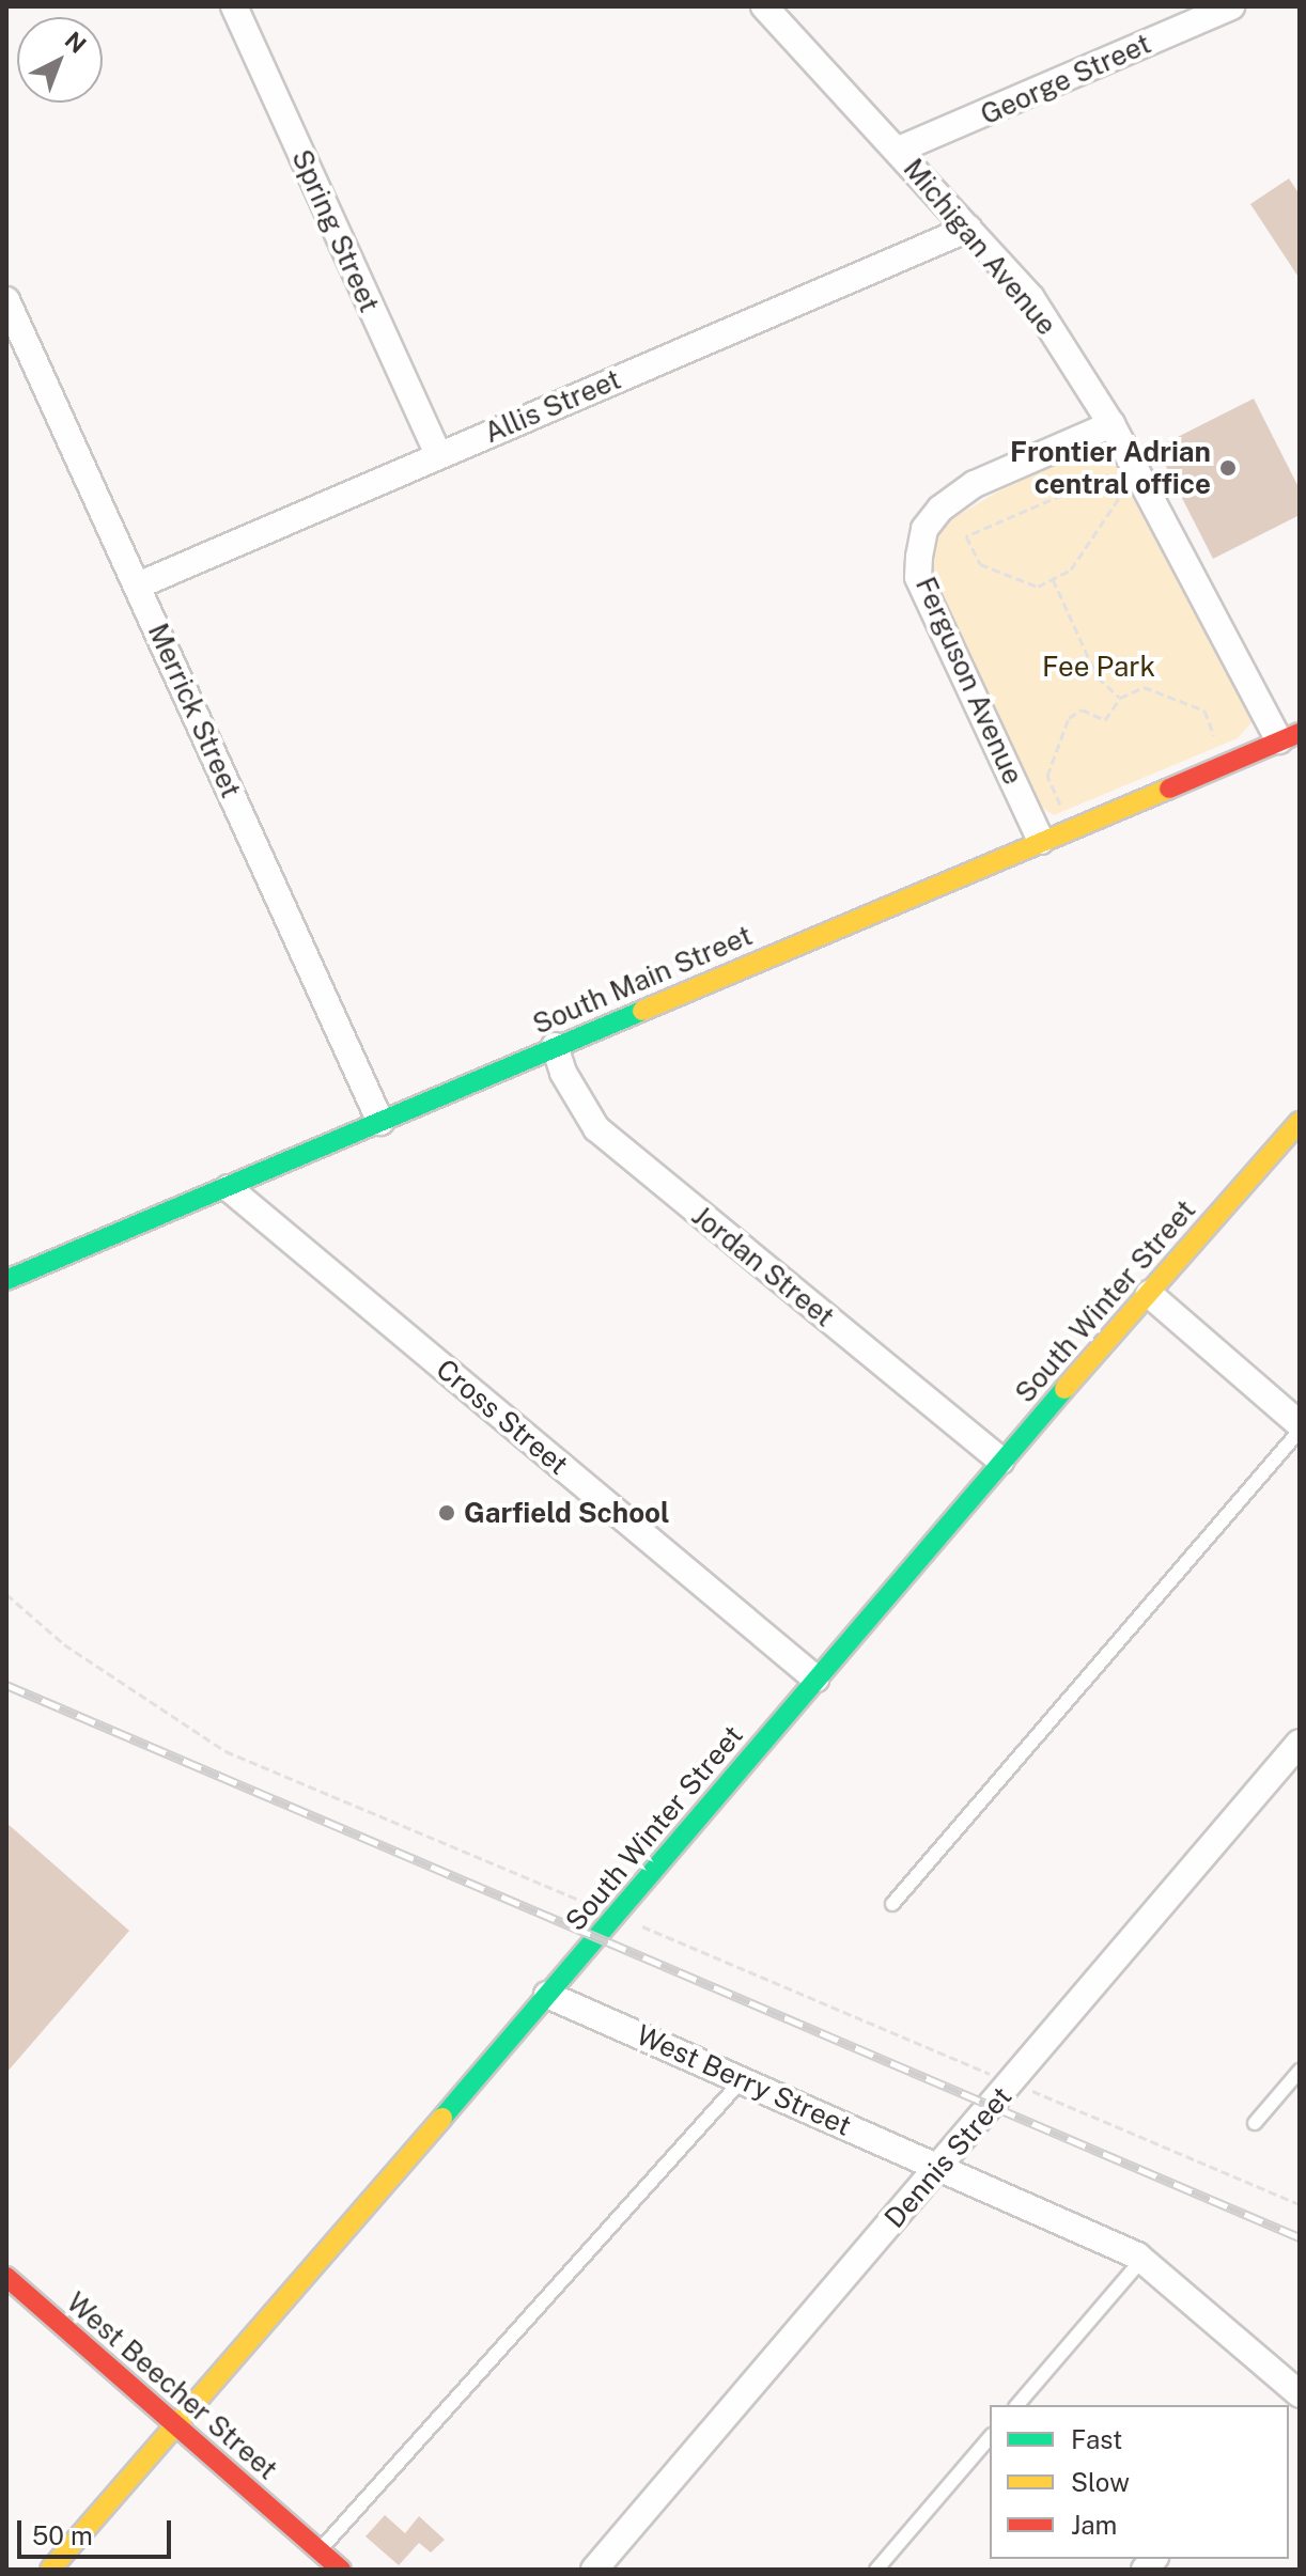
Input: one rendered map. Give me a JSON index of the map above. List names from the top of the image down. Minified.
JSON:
{"streets":{"street":["George Street","Spring Street","Michigan Avenue","Allis Street","Ferguson Avenue","Merrick Street","South Main Street","Jordan Street","South Winter Street","Cross Street","West Berry Street","Dennis Street","West Beecher Street"]},"crossings":[["George Street","Michigan Avenue"],["Spring Street","Allis Street"],["Michigan Avenue","Allis Street"],["Michigan Avenue","Ferguson Avenue"],["Michigan Avenue","South Main Street"],["Allis Street","Merrick Street"],["Ferguson Avenue","South Main Street"],["Merrick Street","South Main Street"],["South Main Street","Jordan Street"],["South Main Street","Cross Street"],["Jordan Street","South Winter Street"],["South Winter Street","Cross Street"],["South Winter Street","West Berry Street"],["South Winter Street","West Beecher Street"],["West Berry Street","Dennis Street"]],"parks":["Fee Park"],"places":["Frontier Adrian central office","Garfield School"],"legend":["Fast","Slow","Jam"],"scale_bar":"50 m","north":"top right"}
